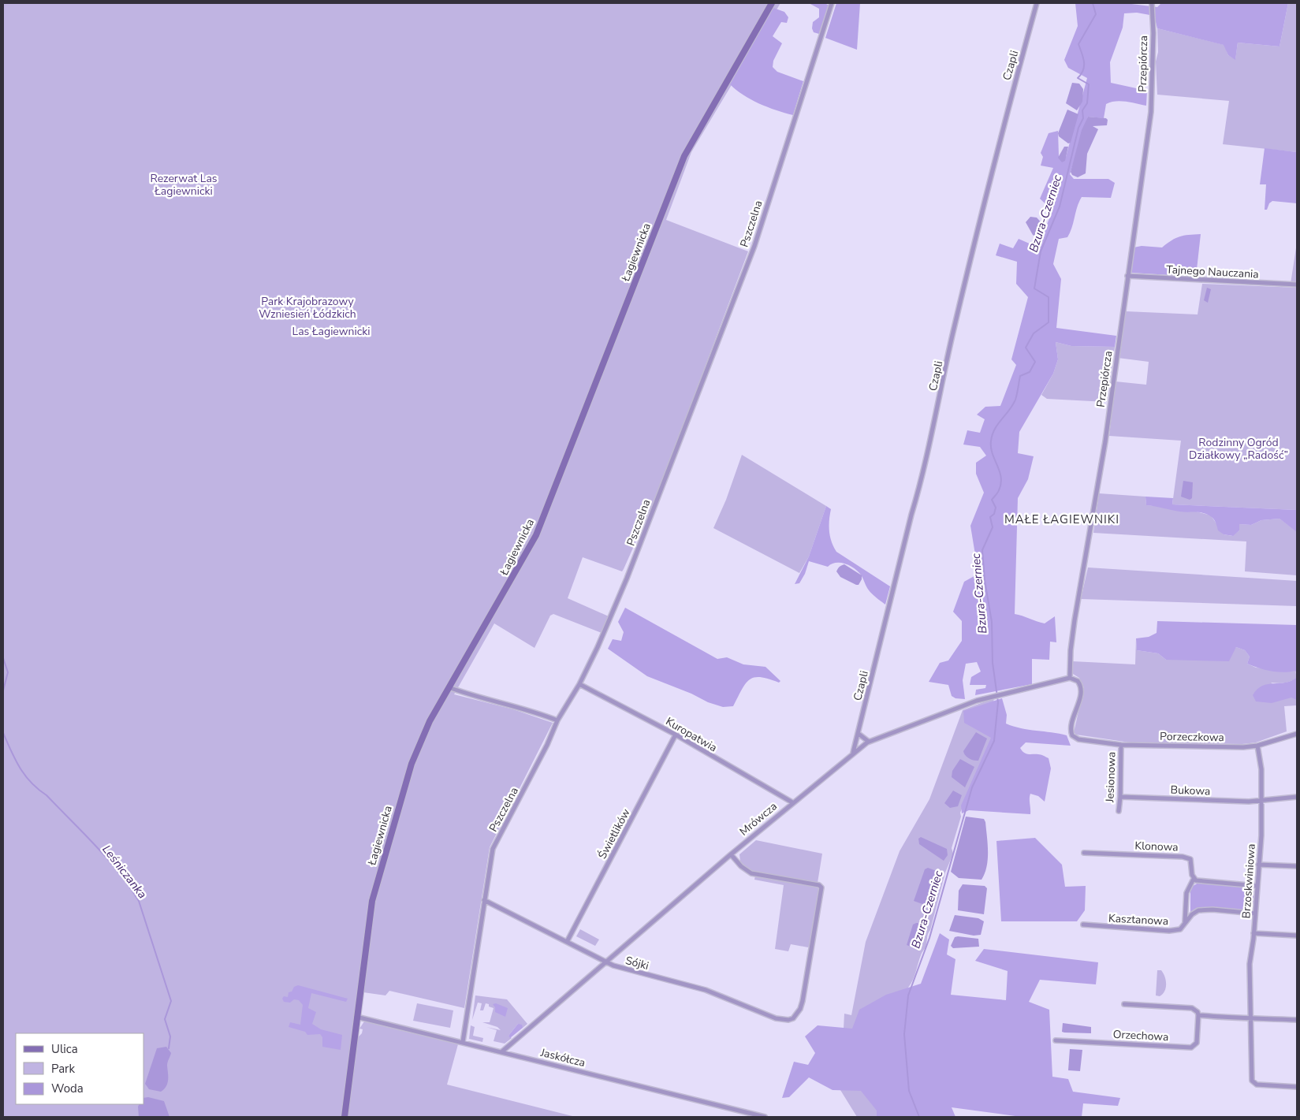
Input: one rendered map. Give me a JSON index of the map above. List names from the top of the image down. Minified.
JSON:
{"streets":{"street":["Przepiórcza","Czapli","Pszczelna","Łagiewnicka","Tajnego Nauczania","Kuropatwia","Porzeczkowa","Jesionowa","Bukowa","Mrówcza","Świetlików","Klonowa","Brzoskwiniowa","Kasztanowa","Sójki","Orzechowa","Jaskółcza"]},"crossings":[["Przepiórcza","Tajnego Nauczania"],["Przepiórcza","Porzeczkowa"],["Przepiórcza","Mrówcza"],["Czapli","Mrówcza"],["Pszczelna","Kuropatwia"],["Pszczelna","Sójki"],["Pszczelna","Jaskółcza"],["Łagiewnicka","Jaskółcza"],["Kuropatwia","Mrówcza"],["Kuropatwia","Świetlików"],["Porzeczkowa","Jesionowa"],["Porzeczkowa","Mrówcza"],["Porzeczkowa","Brzoskwiniowa"],["Jesionowa","Bukowa"],["Bukowa","Brzoskwiniowa"],["Mrówcza","Sójki"],["Mrówcza","Jaskółcza"],["Świetlików","Sójki"],["Brzoskwiniowa","Kasztanowa"]],"districts":["MAŁE ŁAGIEWNIKI"],"water":["Bzura-Czerniec","Leśniczanka"],"parks":["Rezerwat Las Łagiewnicki","Park Krajobrazowy Wzniesień Łódzkich","Las Łagiewnicki","Rodzinny Ogród Działkowy „Radość”"],"legend":["Ulica","Park","Woda"]}
